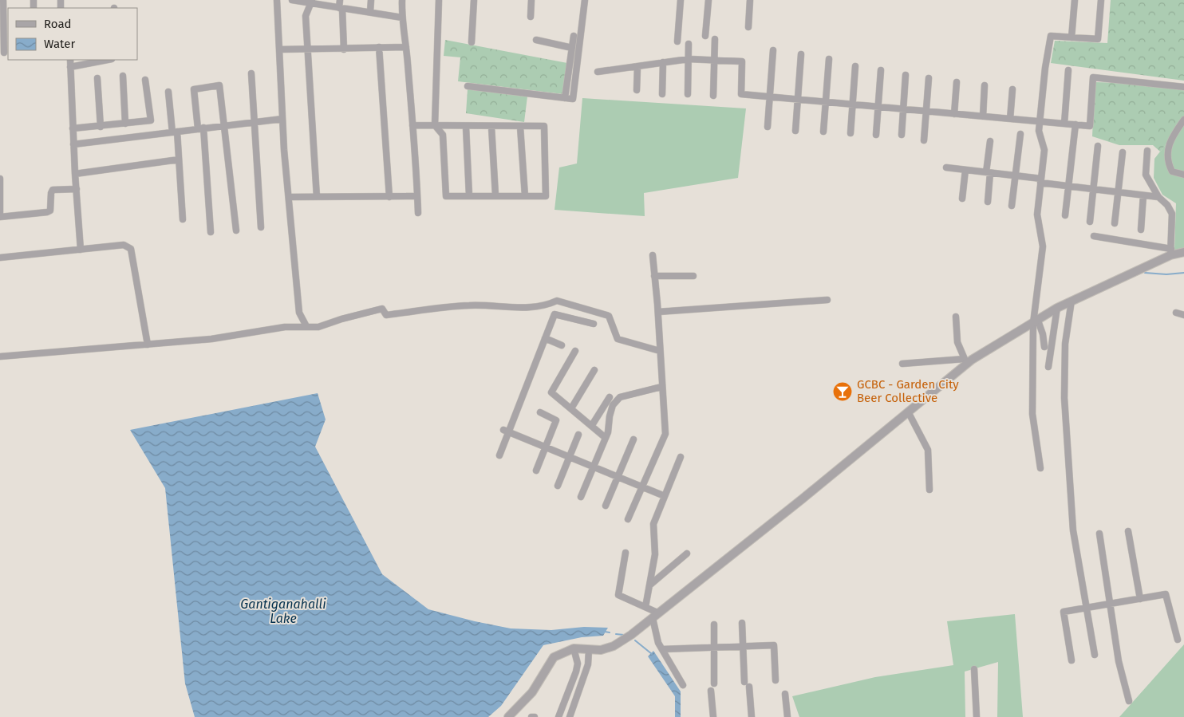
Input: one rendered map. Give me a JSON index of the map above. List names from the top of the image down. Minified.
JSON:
{"water":["Gantiganahalli Lake"],"places":{"bar":["GCBC - Garden City Beer Collective"]},"legend":["Road","Water"]}
